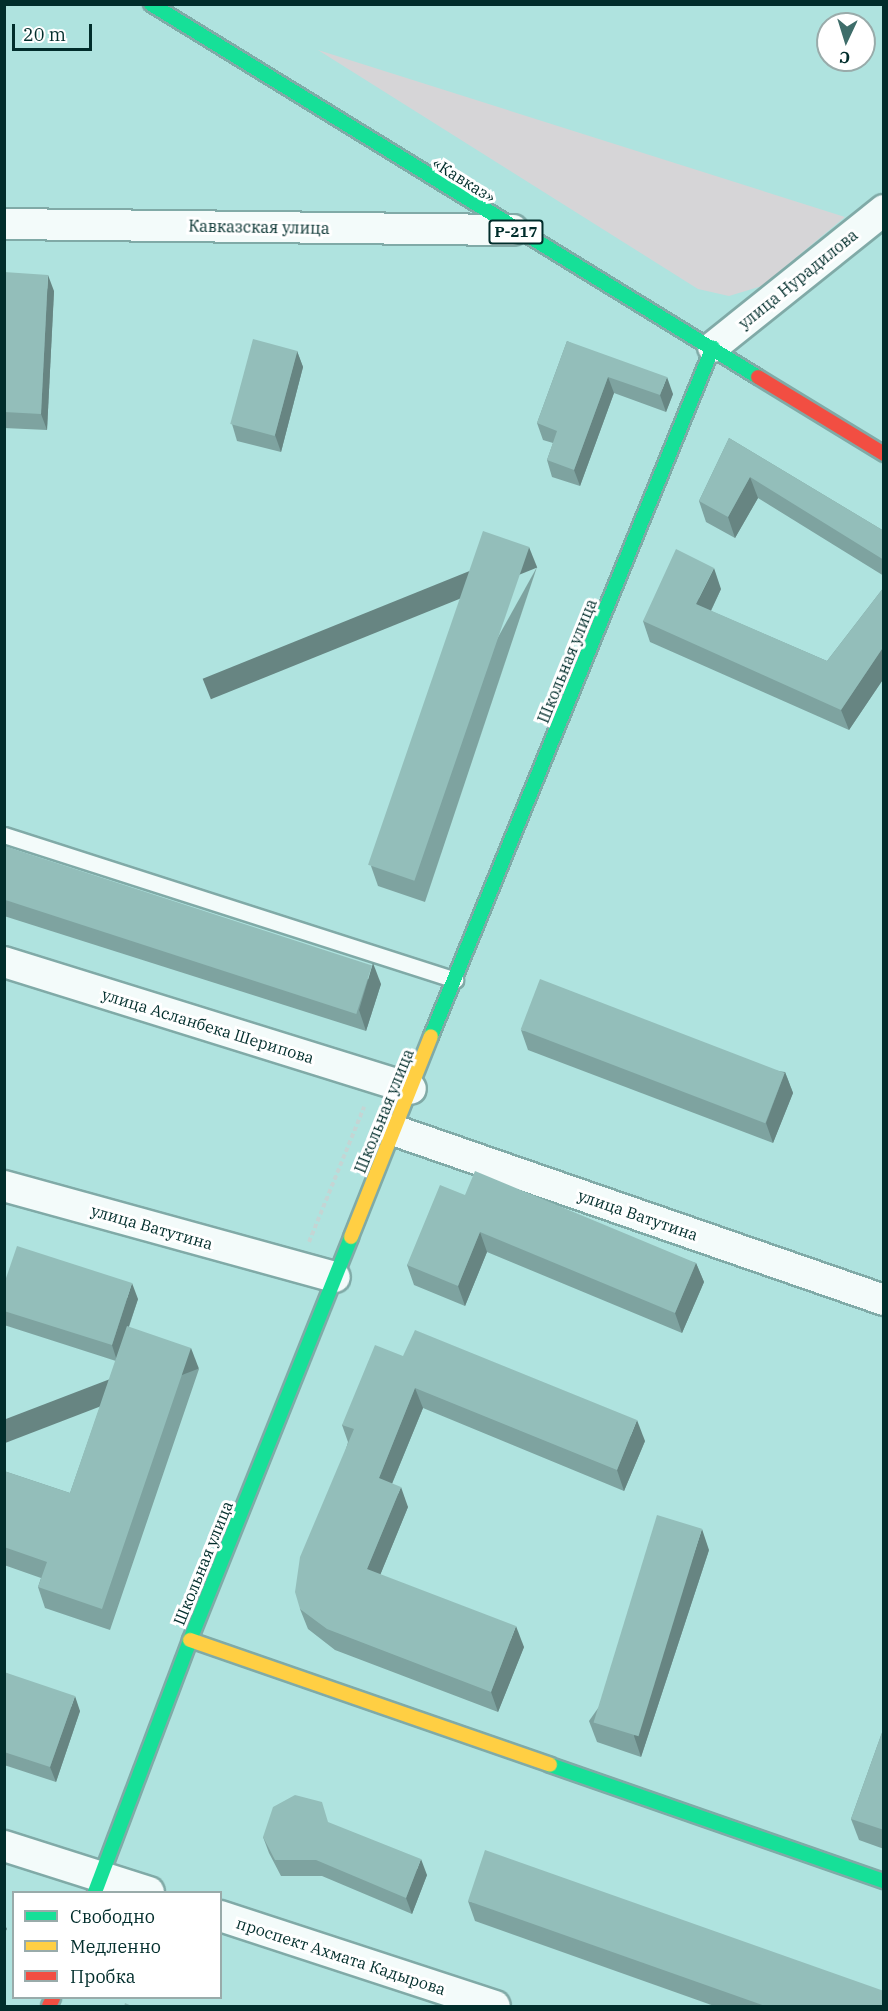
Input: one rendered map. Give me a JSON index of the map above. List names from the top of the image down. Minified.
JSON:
{"streets":{"street":["«Кавказ»","Кавказская улица","Р-217","улица Нурадилова","Школьная улица","улица Асланбека Шерипова","улица Ватутина","проспект Ахмата Кадырова"]},"crossings":[["«Кавказ»","Кавказская улица"],["«Кавказ»","улица Нурадилова"],["«Кавказ»","Школьная улица"],["улица Нурадилова","Школьная улица"],["Школьная улица","улица Асланбека Шерипова"],["Школьная улица","улица Ватутина"]],"legend":["Свободно","Медленно","Пробка"],"scale_bar":"20 m","north":"bottom"}
